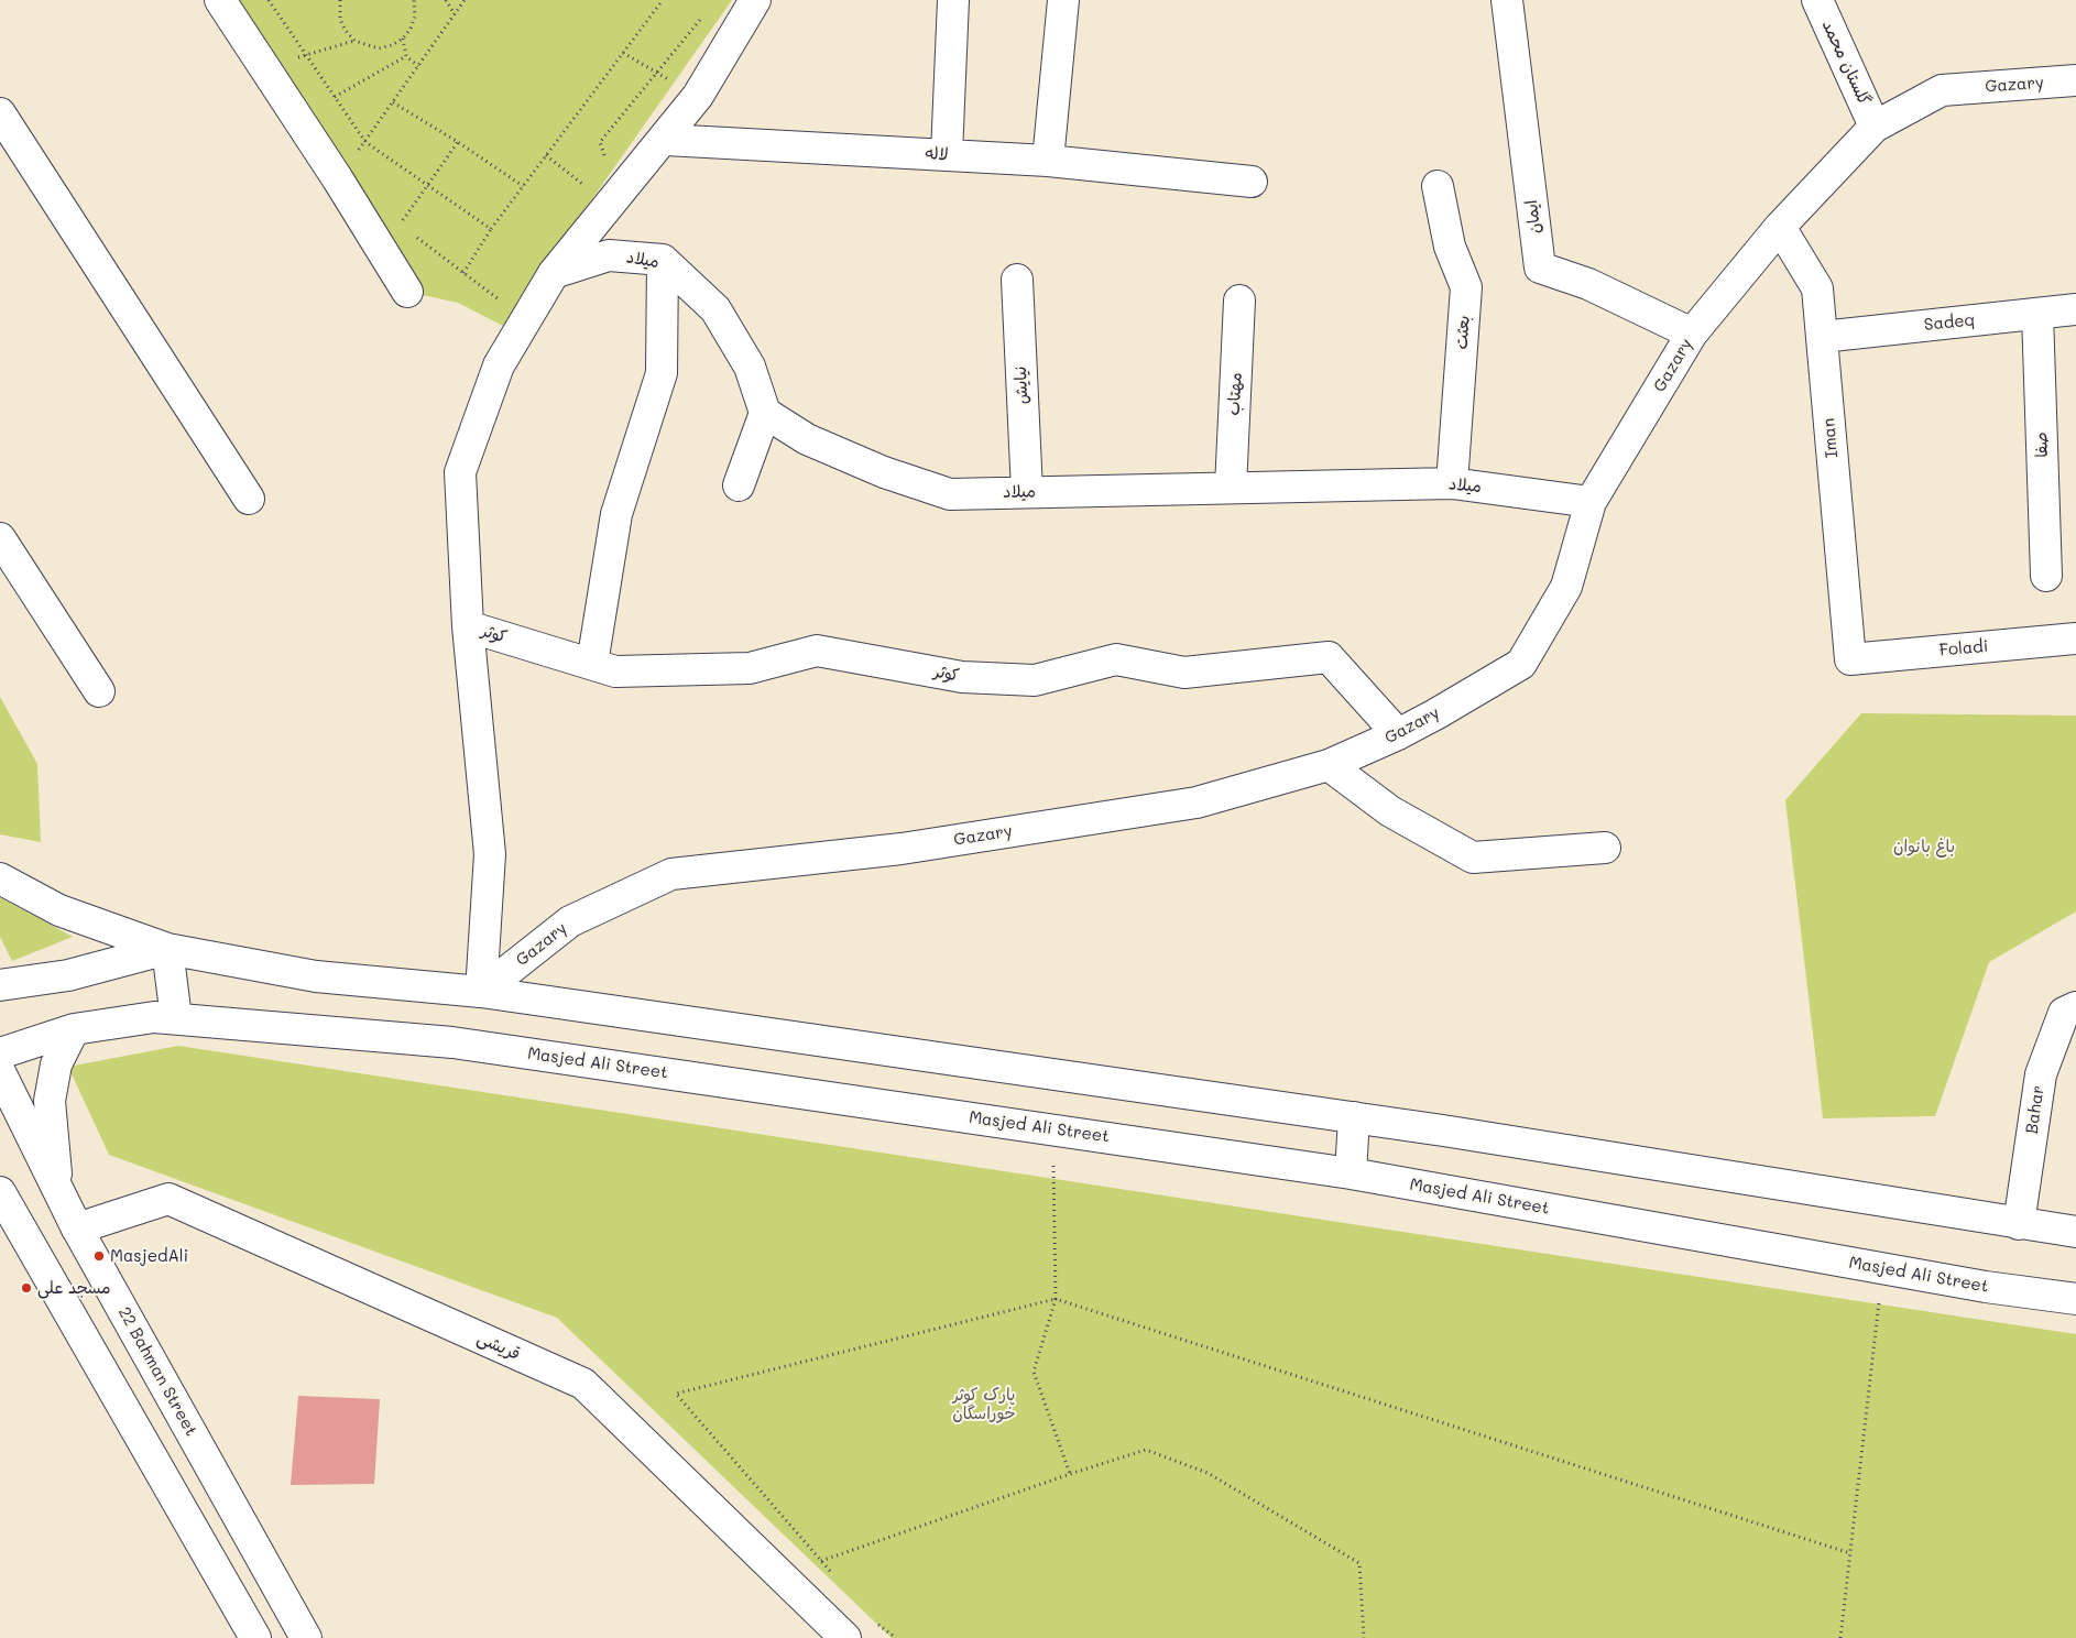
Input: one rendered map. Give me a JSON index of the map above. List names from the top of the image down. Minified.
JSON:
{"streets":{"street":["گلستان محمد","Gazary","لاله","ایمان","میلاد","Sadeq","بعثت","نیایش","مهتاب","Iman","صفا","کوثر","Foladi","Masjed Ali Street","Bahar","قریشی","22 Bahman Street"]},"crossings":[["گلستان محمد","Gazary"],["Gazary","ایمان"],["Gazary","میلاد"],["Gazary","Iman"],["Gazary","کوثر"],["میلاد","بعثت"],["میلاد","نیایش"],["میلاد","مهتاب"],["Sadeq","Iman"],["Sadeq","صفا"],["Iman","Foladi"],["قریشی","22 Bahman Street"]],"parks":["باغ بانوان","پارک کوثر خوراسگان"],"places":["MasjedAli","مسجد علی"]}
